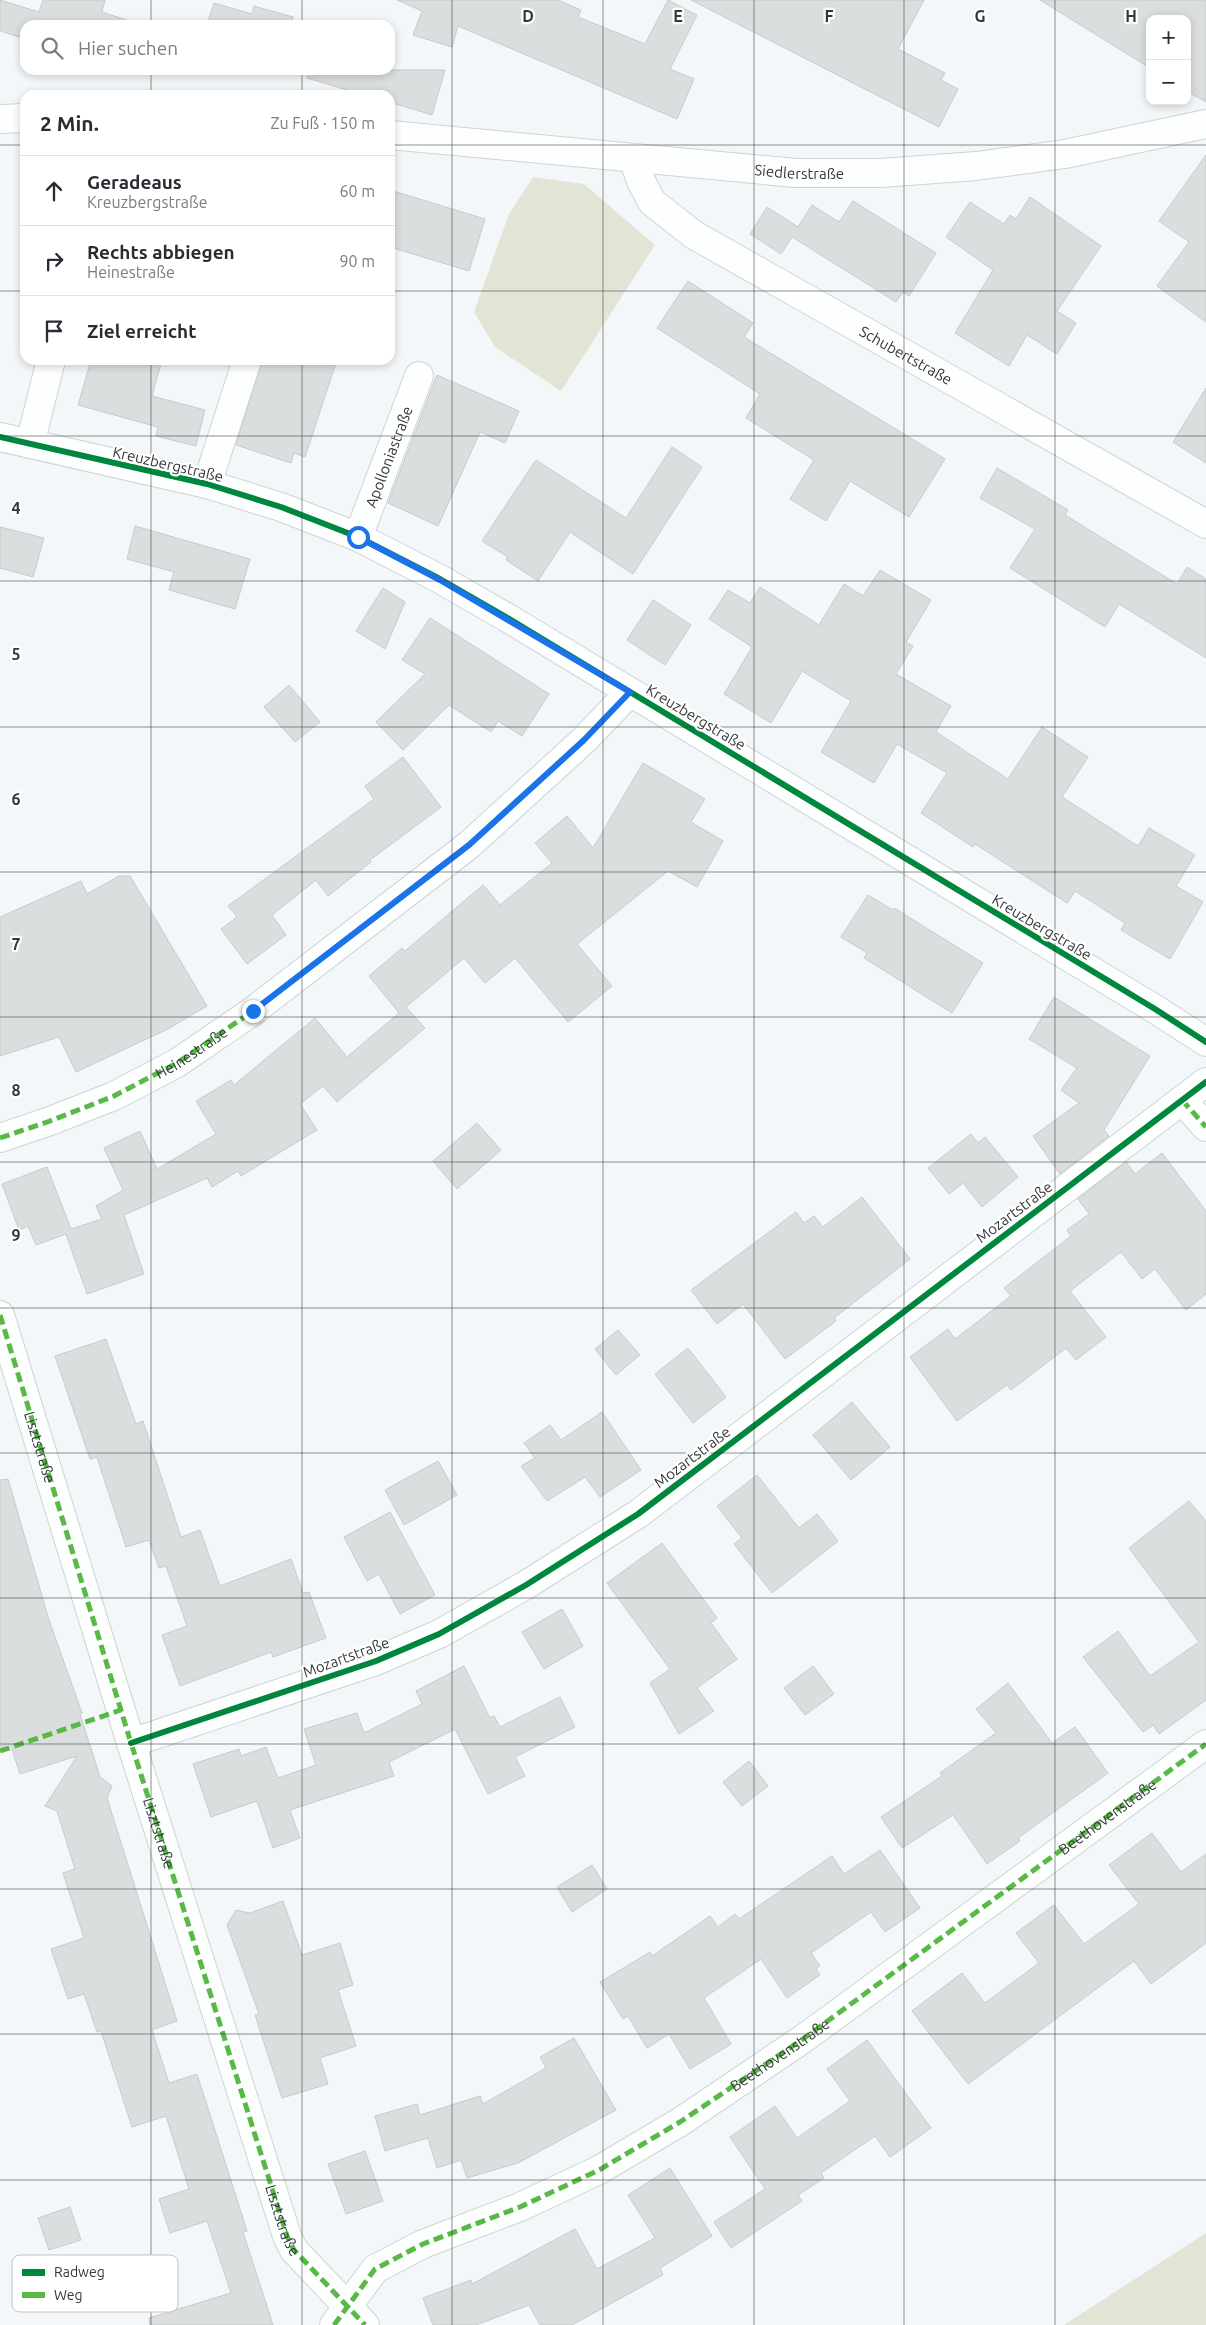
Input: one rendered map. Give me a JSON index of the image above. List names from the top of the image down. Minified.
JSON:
{"streets":{"street":["Siedlerstraße","Schubertstraße","Apolloniastraße","Kreuzbergstraße","Heinestraße","Mozartstraße","Lisztstraße","Beethovenstraße"]},"crossings":[["Siedlerstraße","Schubertstraße"],["Apolloniastraße","Kreuzbergstraße"],["Kreuzbergstraße","Heinestraße"],["Mozartstraße","Lisztstraße"],["Lisztstraße","Beethovenstraße"]],"legend":["Radweg","Weg"],"page":{"map_buttons":["+","−"],"search":"Hier suchen","heading":["2 Min.","Zu Fuß · 150 m"],"list":[["Geradeaus","Kreuzbergstraße","60 m"],["Rechts abbiegen","Heinestraße","90 m"],"Ziel erreicht"]},"grid":{"columns":["D","E","F","G","H"],"rows":["4","5","6","7","8","9"]}}
